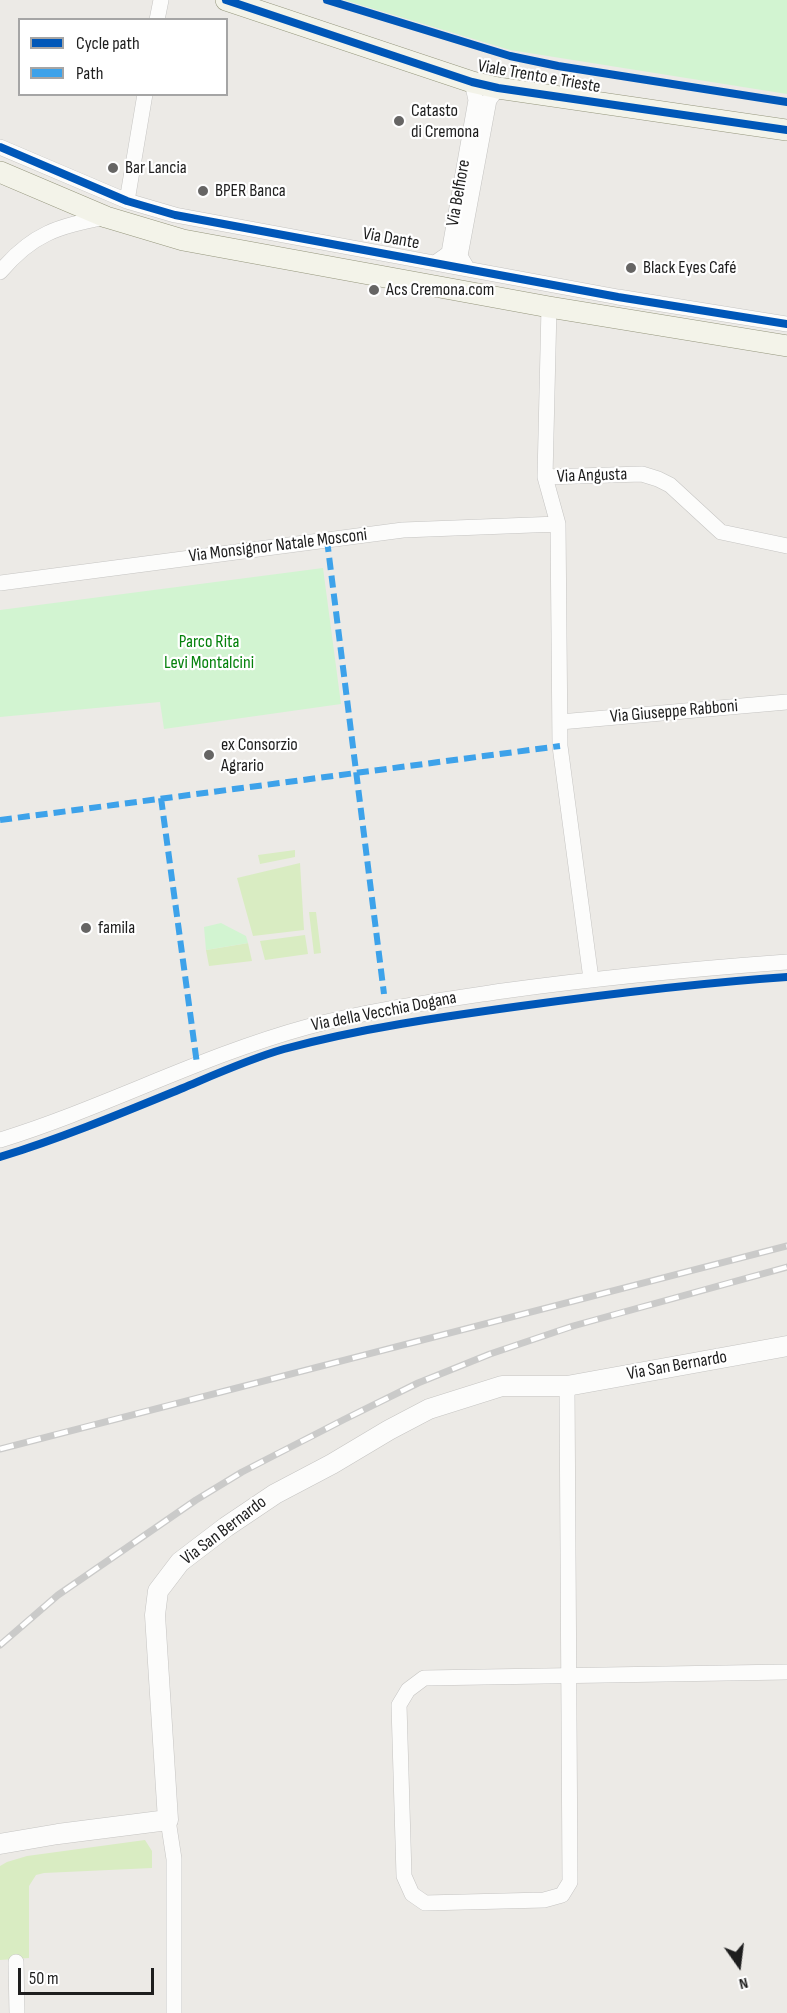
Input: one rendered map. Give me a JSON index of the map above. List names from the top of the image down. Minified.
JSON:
{"streets":{"main road":["Viale Trento e Trieste"],"street":["Via Belfiore","Via Dante","Via Angusta","Via Monsignor Natale Mosconi","Via Giuseppe Rabboni","Via della Vecchia Dogana","Via San Bernardo"]},"crossings":[["Viale Trento e Trieste","Via Belfiore"],["Via Belfiore","Via Dante"]],"parks":["Parco Rita Levi Montalcini"],"places":["Catasto di Cremona","Bar Lancia","BPER Banca","Black Eyes Café","Acs Cremona.com","ex Consorzio Agrario","famila"],"legend":["Cycle path","Path"],"scale_bar":"50 m","north":"bottom"}
